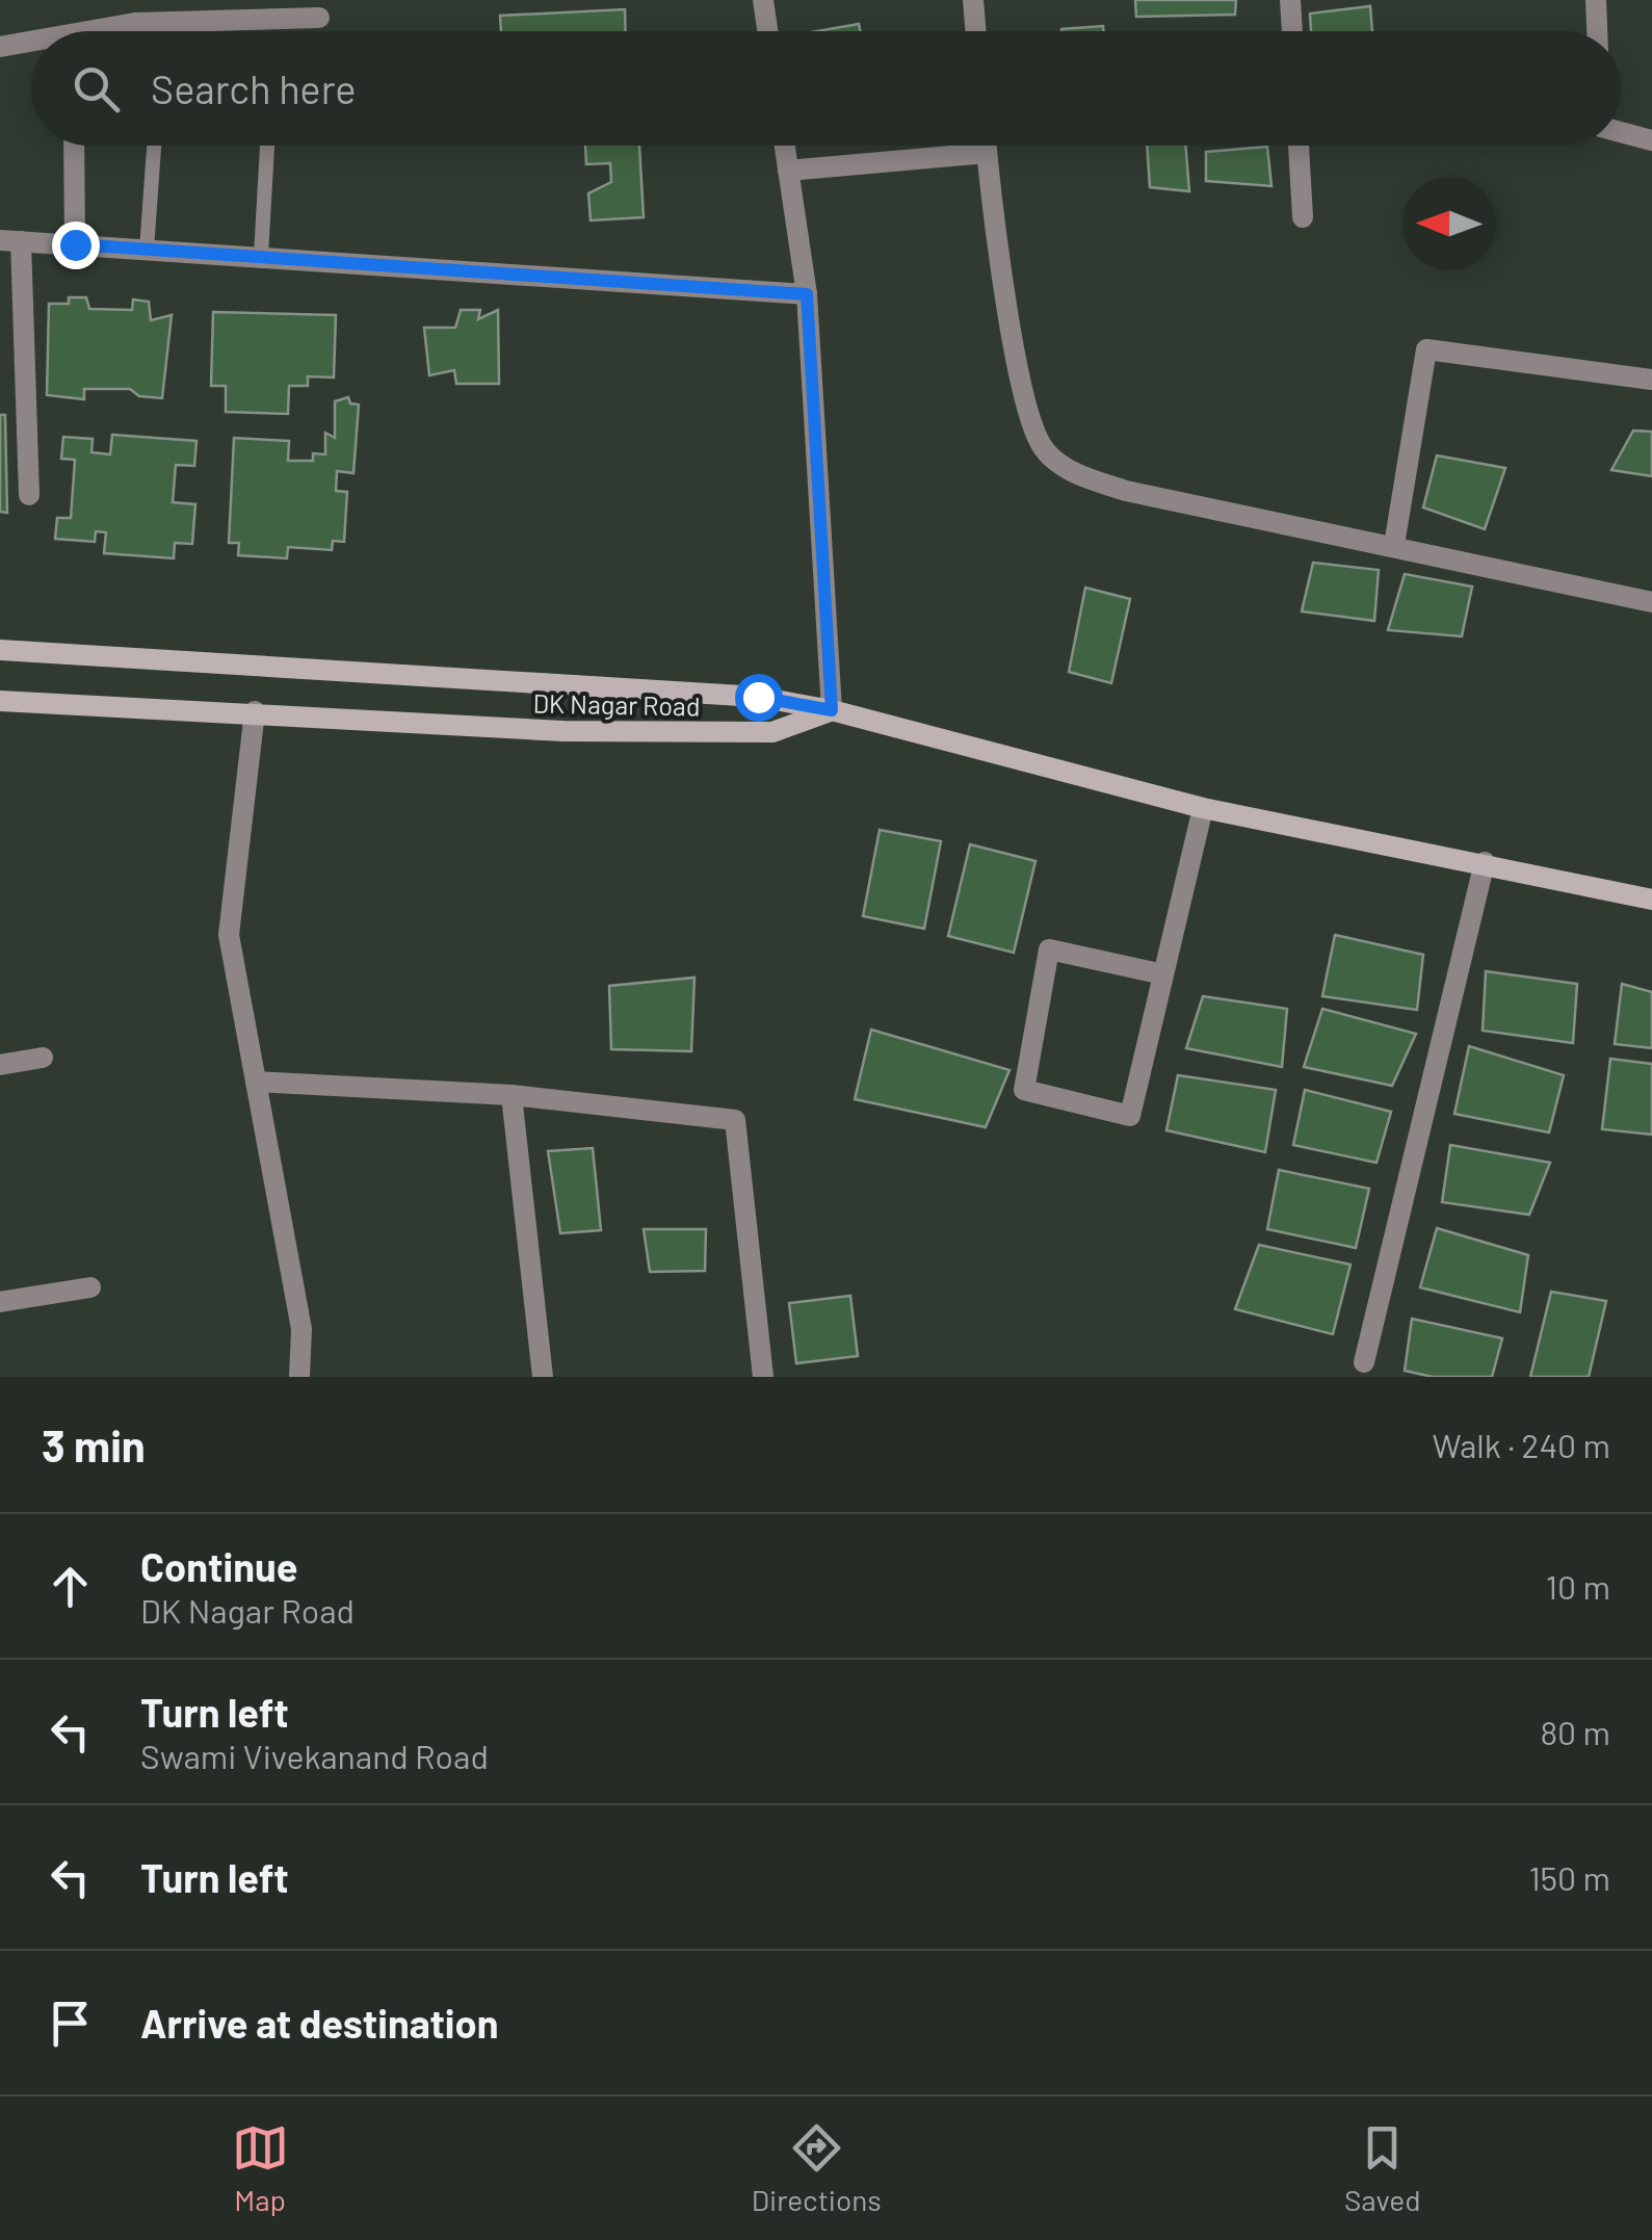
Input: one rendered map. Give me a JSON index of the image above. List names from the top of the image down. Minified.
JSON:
{"streets":{"main road":["DK Nagar Road"]},"north":"left","page":{"search":"Search here","heading":["3 min","Walk · 240 m"],"list":[["Continue","DK Nagar Road","10 m"],["Turn left","Swami Vivekanand Road","80 m"],["Turn left","150 m"],"Arrive at destination"],"nav":["Map","Directions","Saved"]}}
